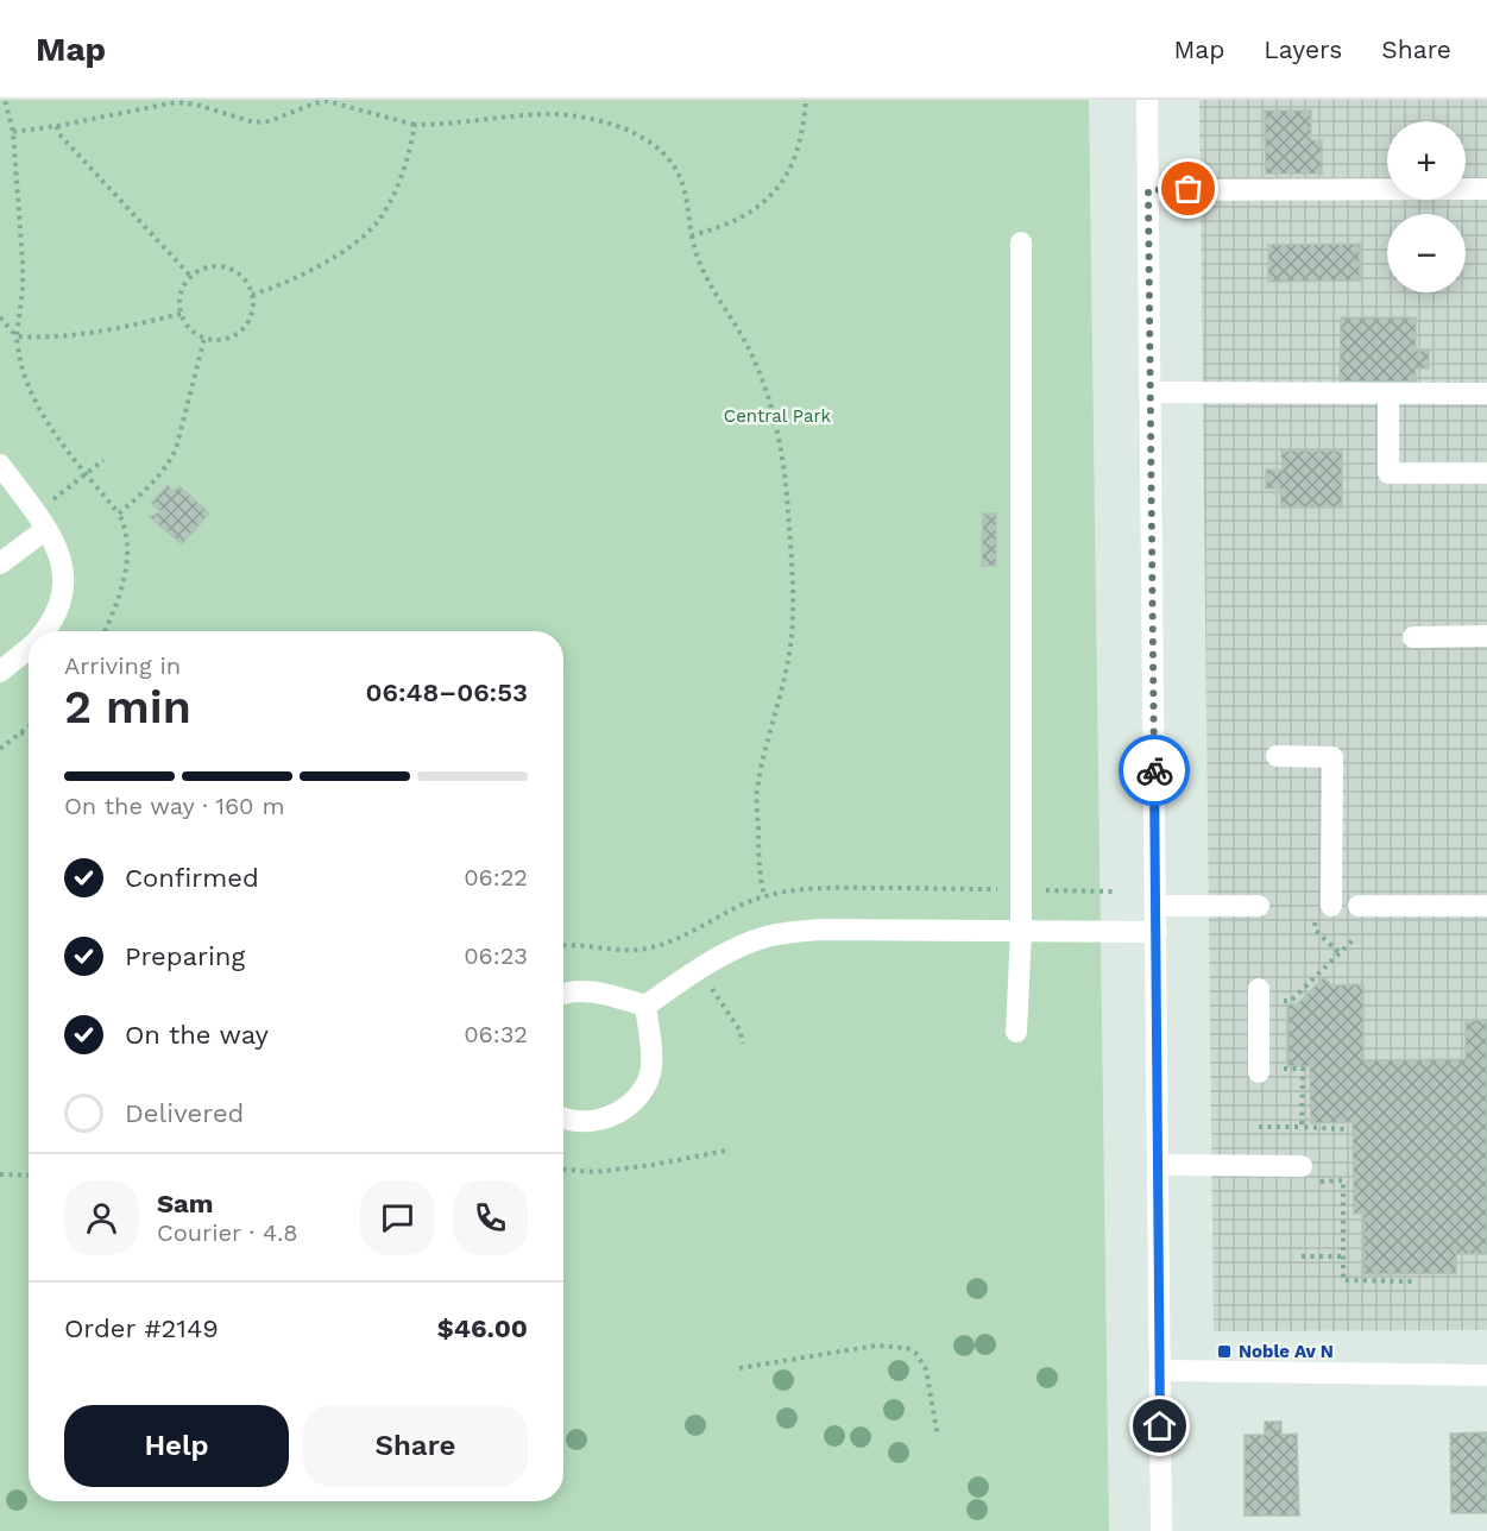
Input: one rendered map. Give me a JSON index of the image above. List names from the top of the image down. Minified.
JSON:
{"parks":["Central Park"],"places":{"transit":["Noble Av N"]},"page":{"header":"Map","nav":["Map","Layers","Share"],"map_buttons":["+","−"],"heading":["2 min","Arriving in","06:48–06:53"],"panel":["Sam","Courier · 4.8","Order #2149","$46.00"],"bar":"On the way · 160 m","list":[["Confirmed","06:22"],["Preparing","06:23"],["On the way","06:32"],"Delivered"],"buttons":["Help","Share"]}}
